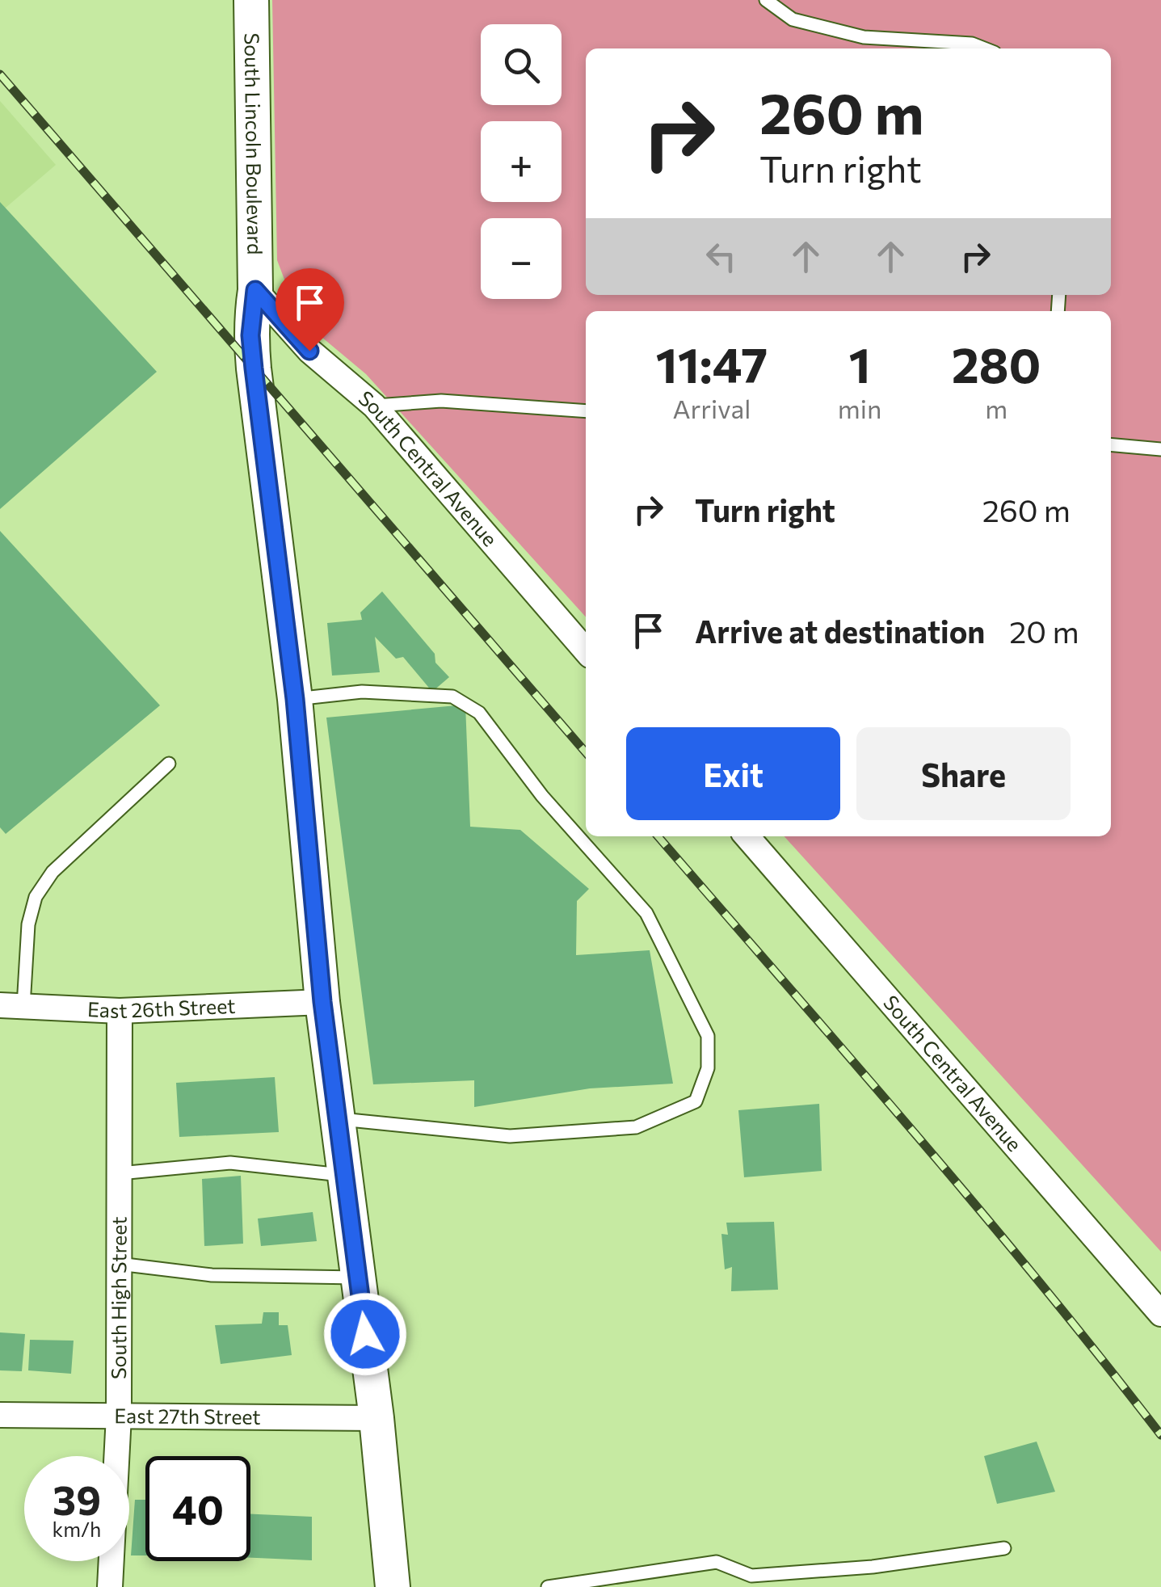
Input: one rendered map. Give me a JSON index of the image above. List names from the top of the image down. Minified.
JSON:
{"streets":{"street":["South Lincoln Boulevard","South Central Avenue","East 26th Street","South High Street","East 27th Street"]},"crossings":[["South Lincoln Boulevard","South Central Avenue"],["South Lincoln Boulevard","East 26th Street"],["South Lincoln Boulevard","East 27th Street"],["East 26th Street","South High Street"],["South High Street","East 27th Street"]],"page":{"map_buttons":["+","−"],"turn":["260 m","Turn right"],"eta":["11:47","Arrival","1","min","280","m"],"list":[{"name":"Turn right","value":"260 m"},{"name":"Arrive at destination","value":"20 m"}],"buttons":["Exit","Share"],"speed":"39 km/h","limit":"40"}}
